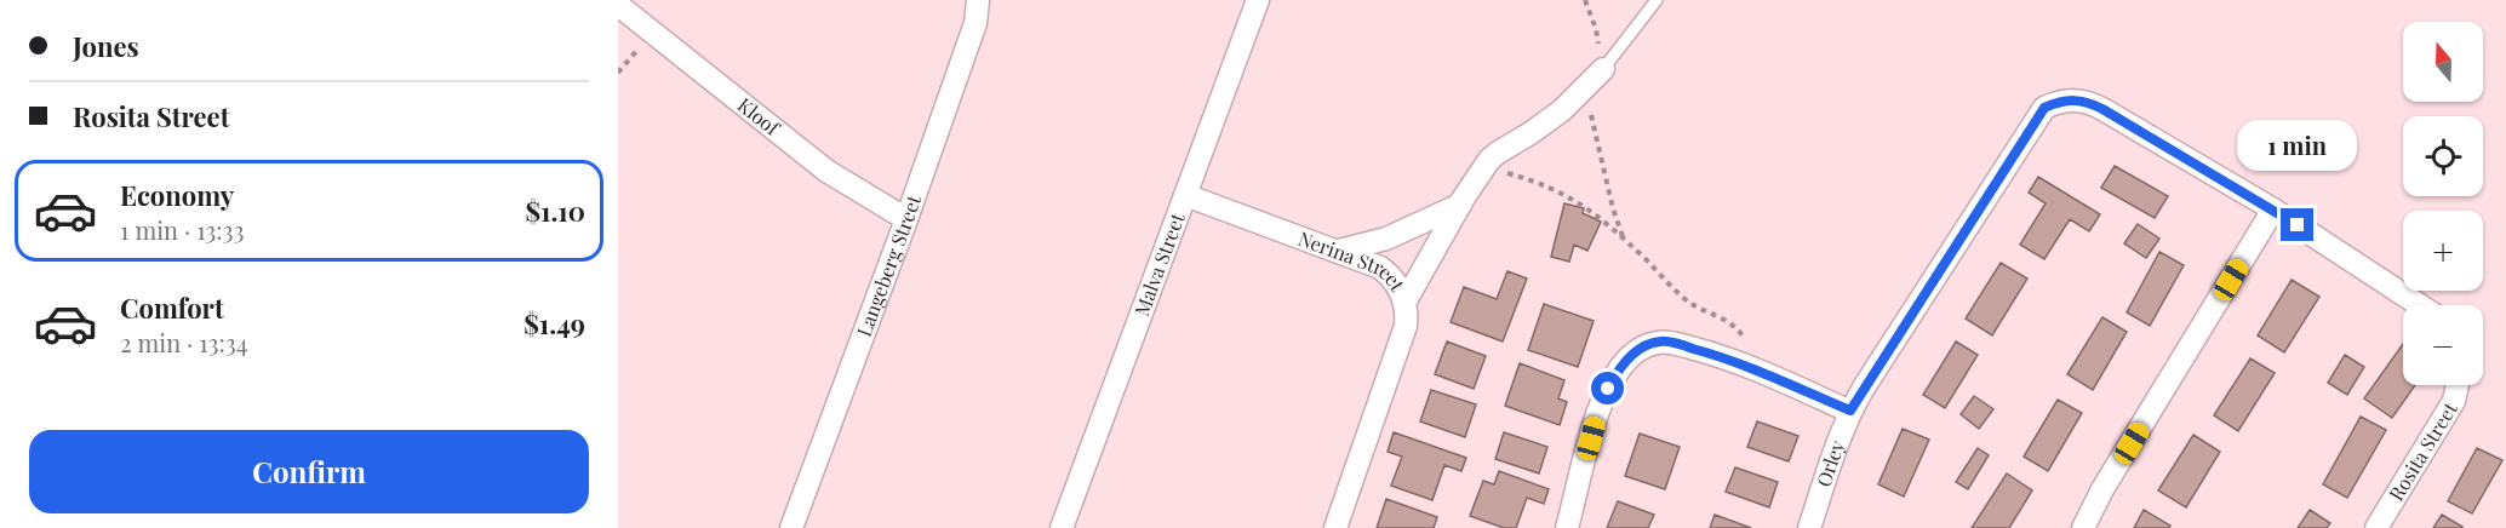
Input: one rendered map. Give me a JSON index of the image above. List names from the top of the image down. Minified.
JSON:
{"streets":{"street":["Kloof","Malva Street","Langeberg Street","Nerina Street","Rosita Street","Orley"]},"crossings":[["Kloof","Langeberg Street"],["Malva Street","Nerina Street"]],"north":"top","page":{"banner":["Jones","Rosita Street"],"map_buttons":["+","−"],"bubble":"1 min","list":[{"name":"Economy","note":"1 min · 13:33","value":"$1.10"},{"name":"Comfort","note":"2 min · 13:34","value":"$1.49"}],"buttons":"Confirm"}}
